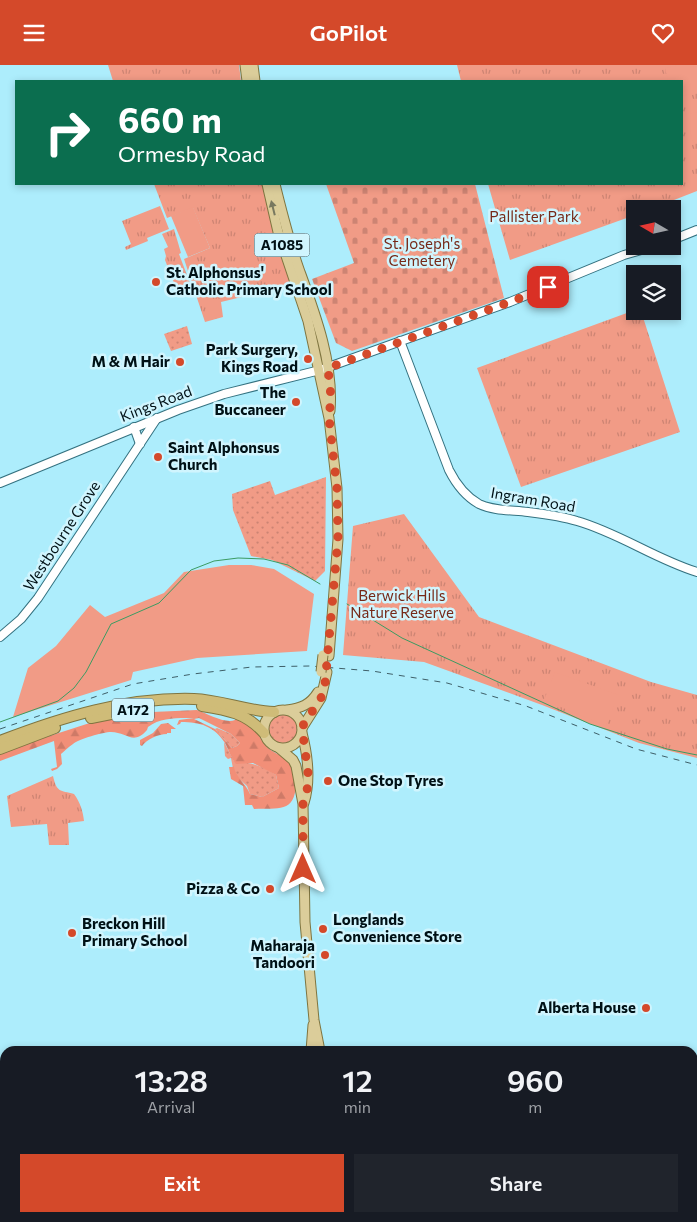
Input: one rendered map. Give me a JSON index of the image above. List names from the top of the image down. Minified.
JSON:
{"streets":{"highway":["A172"],"main road":["A1085"],"street":["Kings Road","Ingram Road","Westbourne Grove"]},"crossings":[["A1085","Kings Road"],["A1085","A172"],["Kings Road","Ingram Road"],["Kings Road","Westbourne Grove"]],"parks":["Pallister Park","St. Joseph's Cemetery","Berwick Hills Nature Reserve"],"places":["St. Alphonsus' Catholic Primary School","Park Surgery, Kings Road","M & M Hair","The Buccaneer","Saint Alphonsus Church","One Stop Tyres","Pizza & Co","Longlands Convenience Store","Breckon Hill Primary School","Maharaja Tandoori","Alberta House"],"north":"left","page":{"header":"GoPilot","turn":["660 m","Ormesby Road"],"eta":["13:28","Arrival","12","min","960","m"],"buttons":["Exit","Share"]}}
